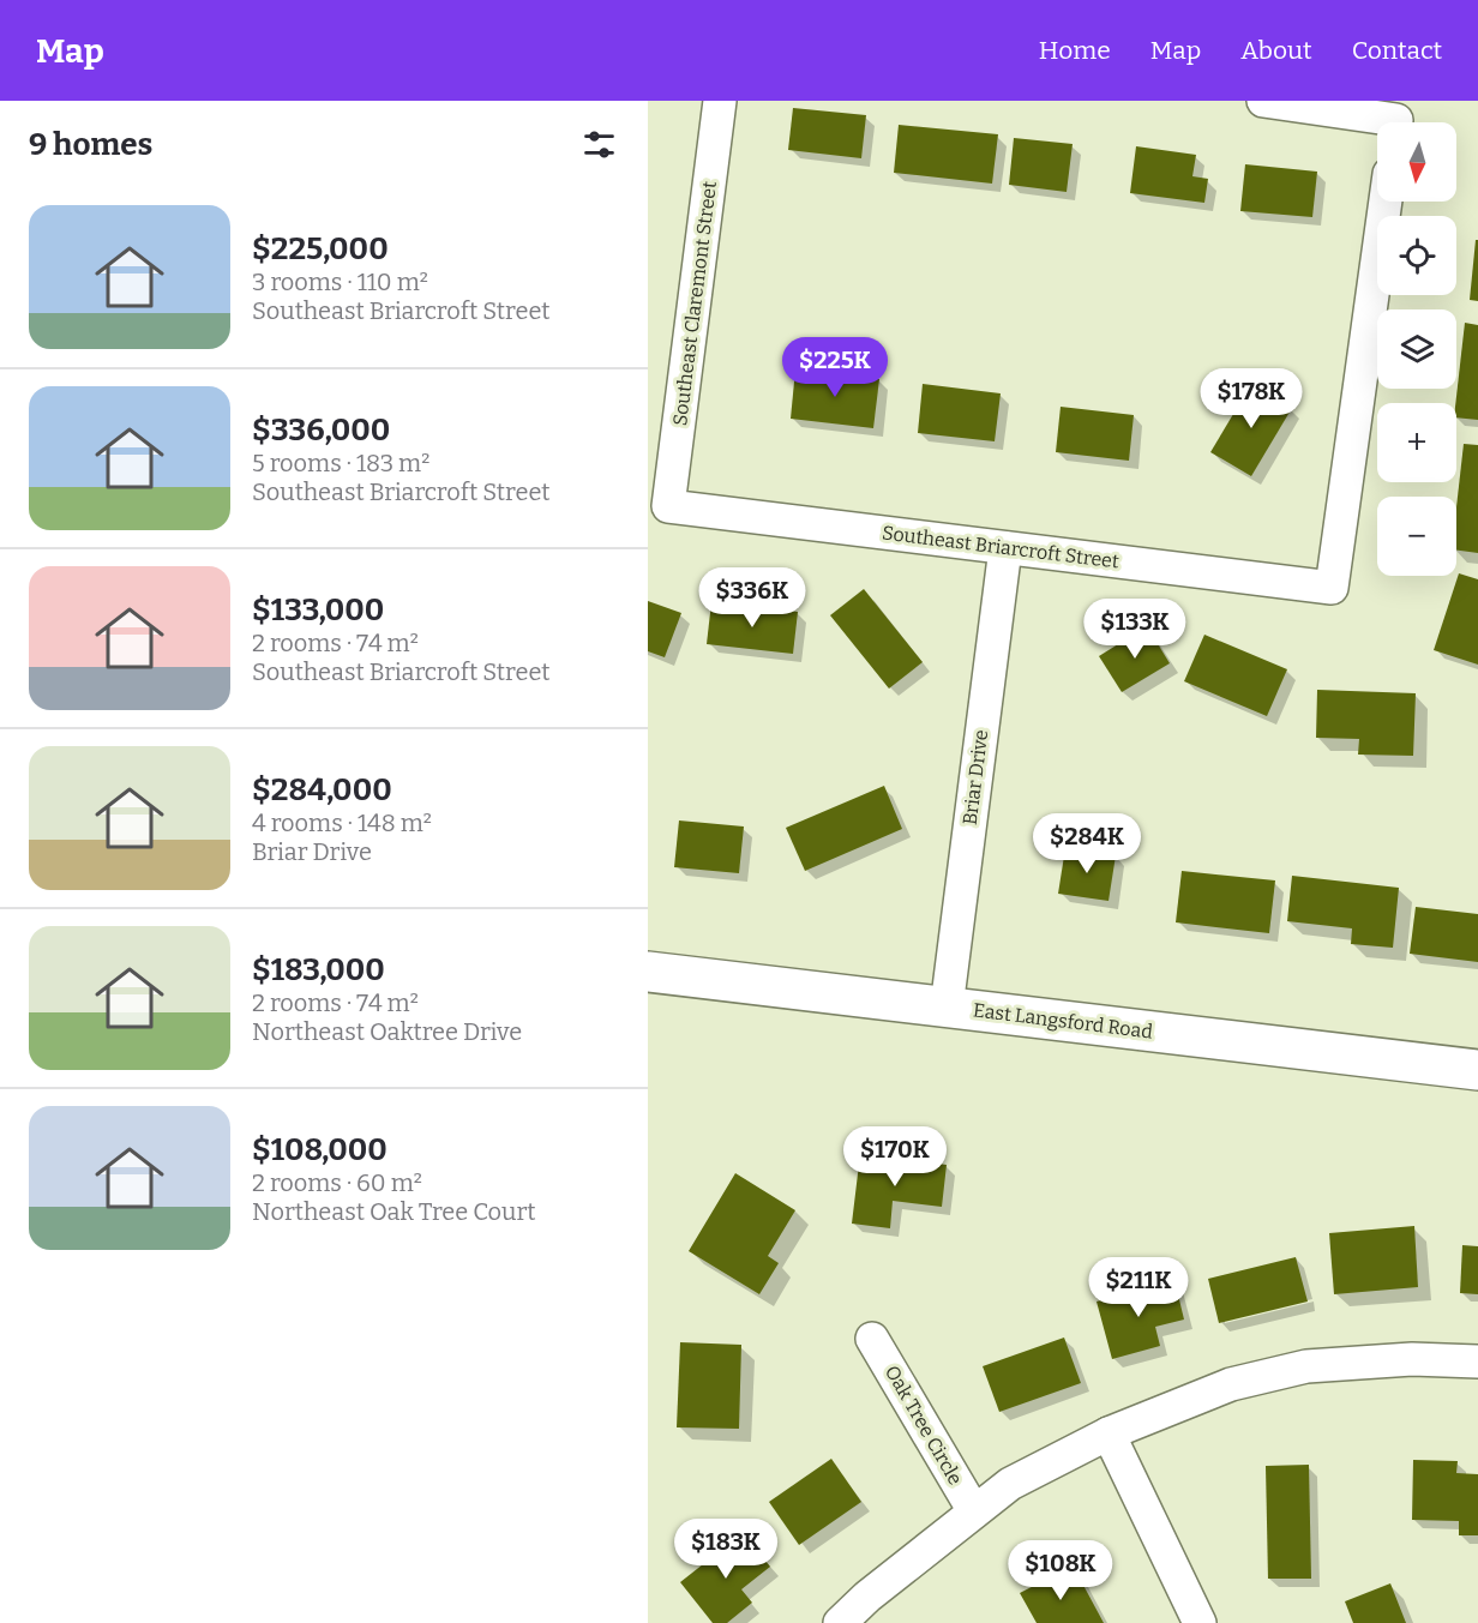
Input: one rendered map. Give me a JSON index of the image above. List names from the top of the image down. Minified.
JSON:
{"streets":{"street":["Southeast Claremont Street","Southeast Briarcroft Street","Briar Drive","East Langsford Road","Oak Tree Circle"]},"crossings":[["Southeast Claremont Street","Southeast Briarcroft Street"],["Southeast Briarcroft Street","Briar Drive"],["Briar Drive","East Langsford Road"]],"north":"bottom","page":{"header":"Map","nav":["Home","Map","About","Contact"],"heading":"9 homes","map_buttons":["+","−"],"list":[{"name":"$225,000","note":"3 rooms · 110 m² · Southeast Briarcroft Street"},{"name":"$336,000","note":"5 rooms · 183 m² · Southeast Briarcroft Street"},{"name":"$133,000","note":"2 rooms · 74 m² · Southeast Briarcroft Street"},{"name":"$284,000","note":"4 rooms · 148 m² · Briar Drive"},{"name":"$183,000","note":"2 rooms · 74 m² · Northeast Oaktree Drive"},{"name":"$108,000","note":"2 rooms · 60 m² · Northeast Oak Tree Court"}],"price":["$225K","$178K","$336K","$133K","$284K","$170K","$211K","$183K","$108K"]}}
